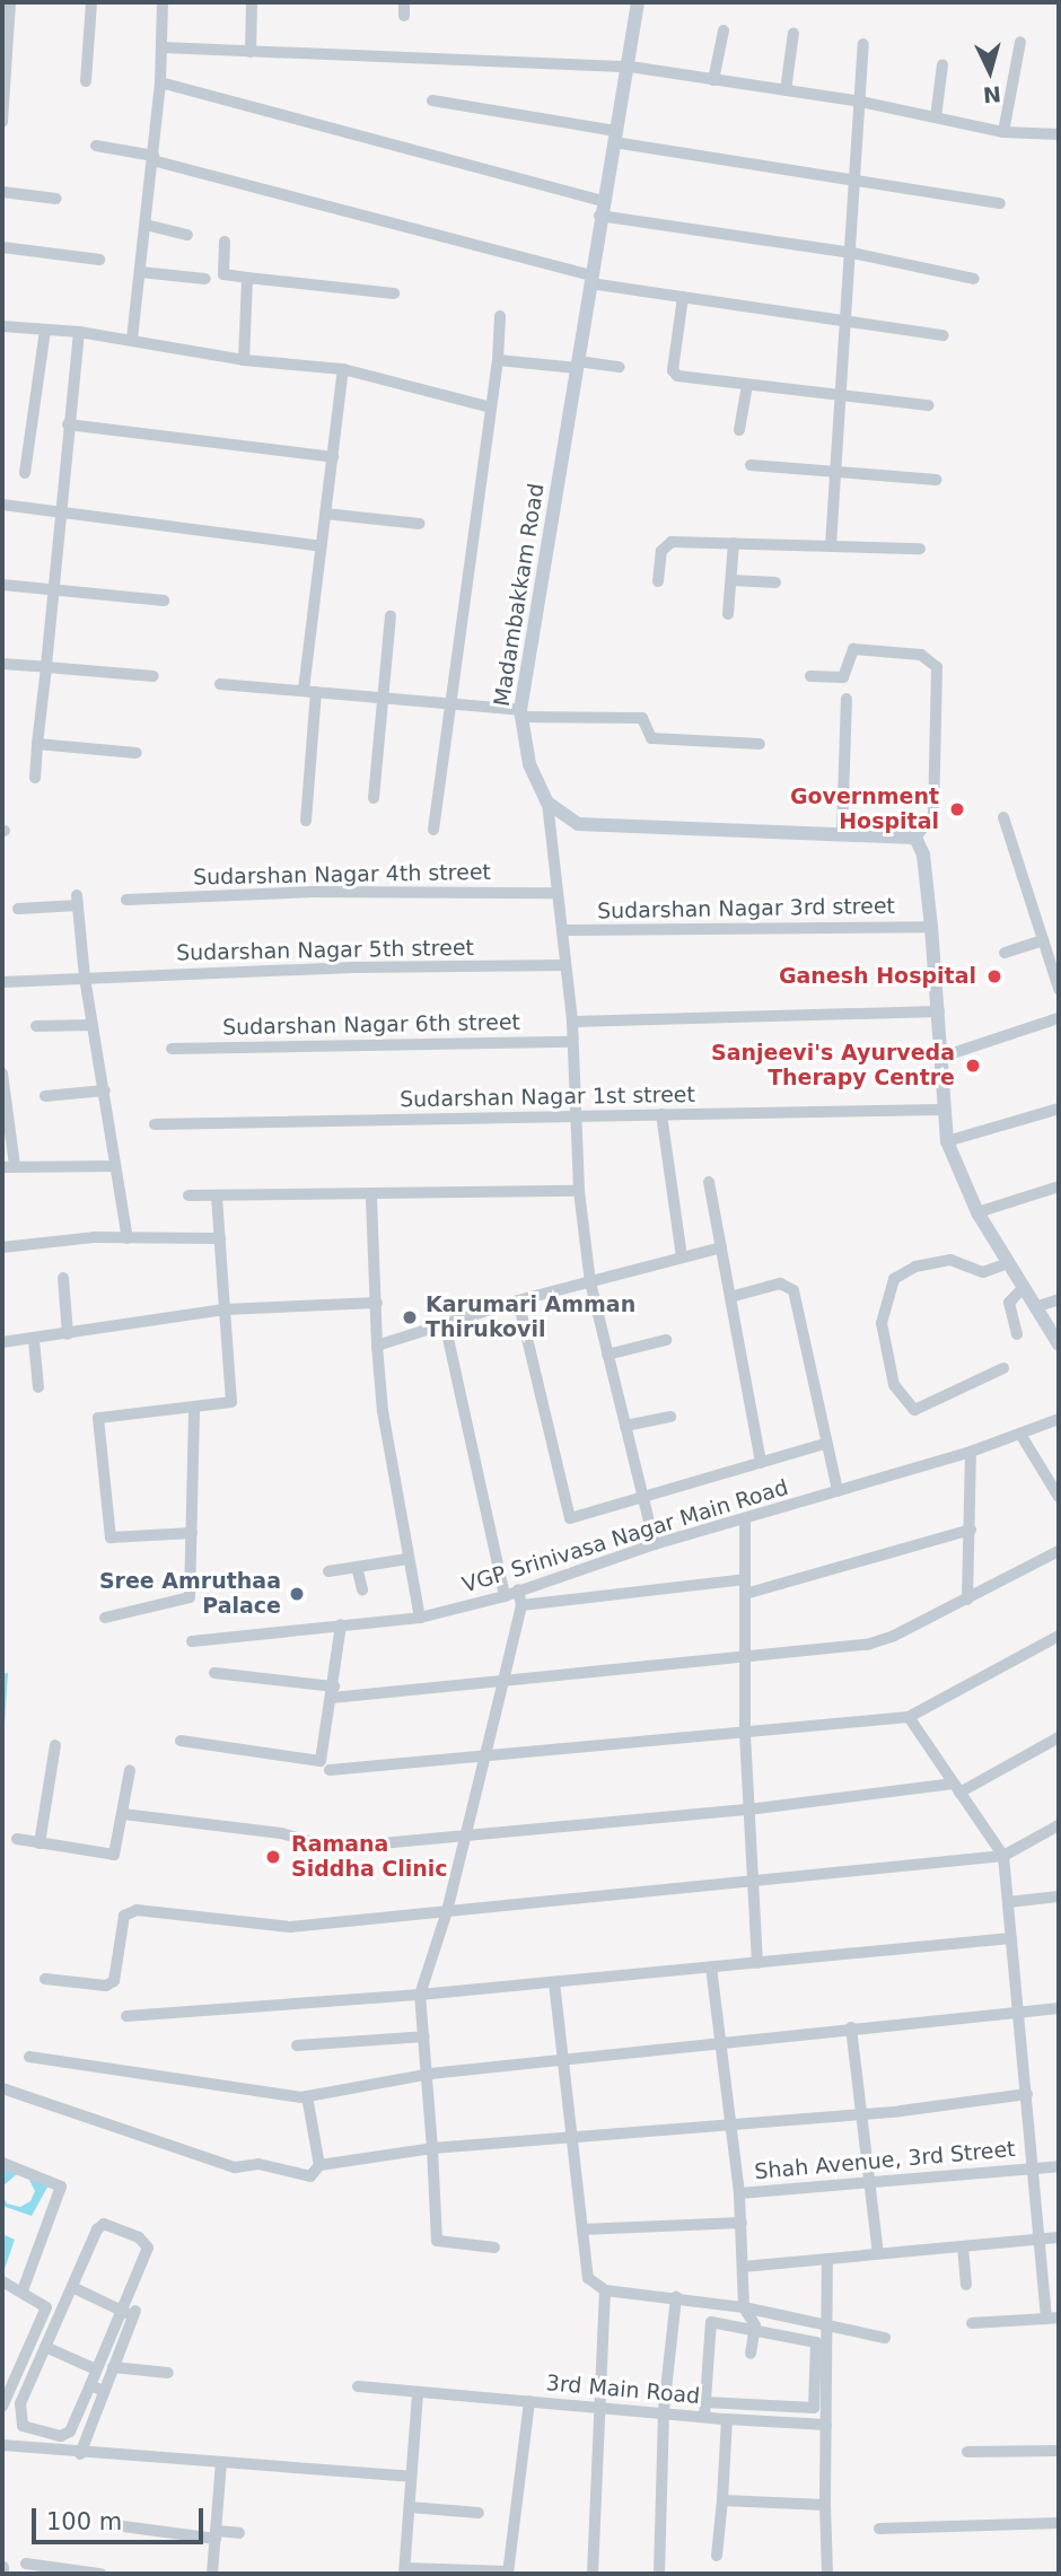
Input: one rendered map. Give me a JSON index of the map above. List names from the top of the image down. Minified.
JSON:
{"streets":{"street":["Madambakkam Road","Sudarshan Nagar 4th street","Sudarshan Nagar 3rd street","Sudarshan Nagar 5th street","Sudarshan Nagar 6th street","Sudarshan Nagar 1st street","VGP Srinivasa Nagar Main Road","Shah Avenue, 3rd Street","3rd Main Road"]},"places":["Government Hospital","Ganesh Hospital","Sanjeevi's Ayurveda Therapy Centre","Karumari Amman Thirukovil","Sree Amruthaa Palace","Ramana Siddha Clinic"],"scale_bar":"100 m","north":"bottom"}
